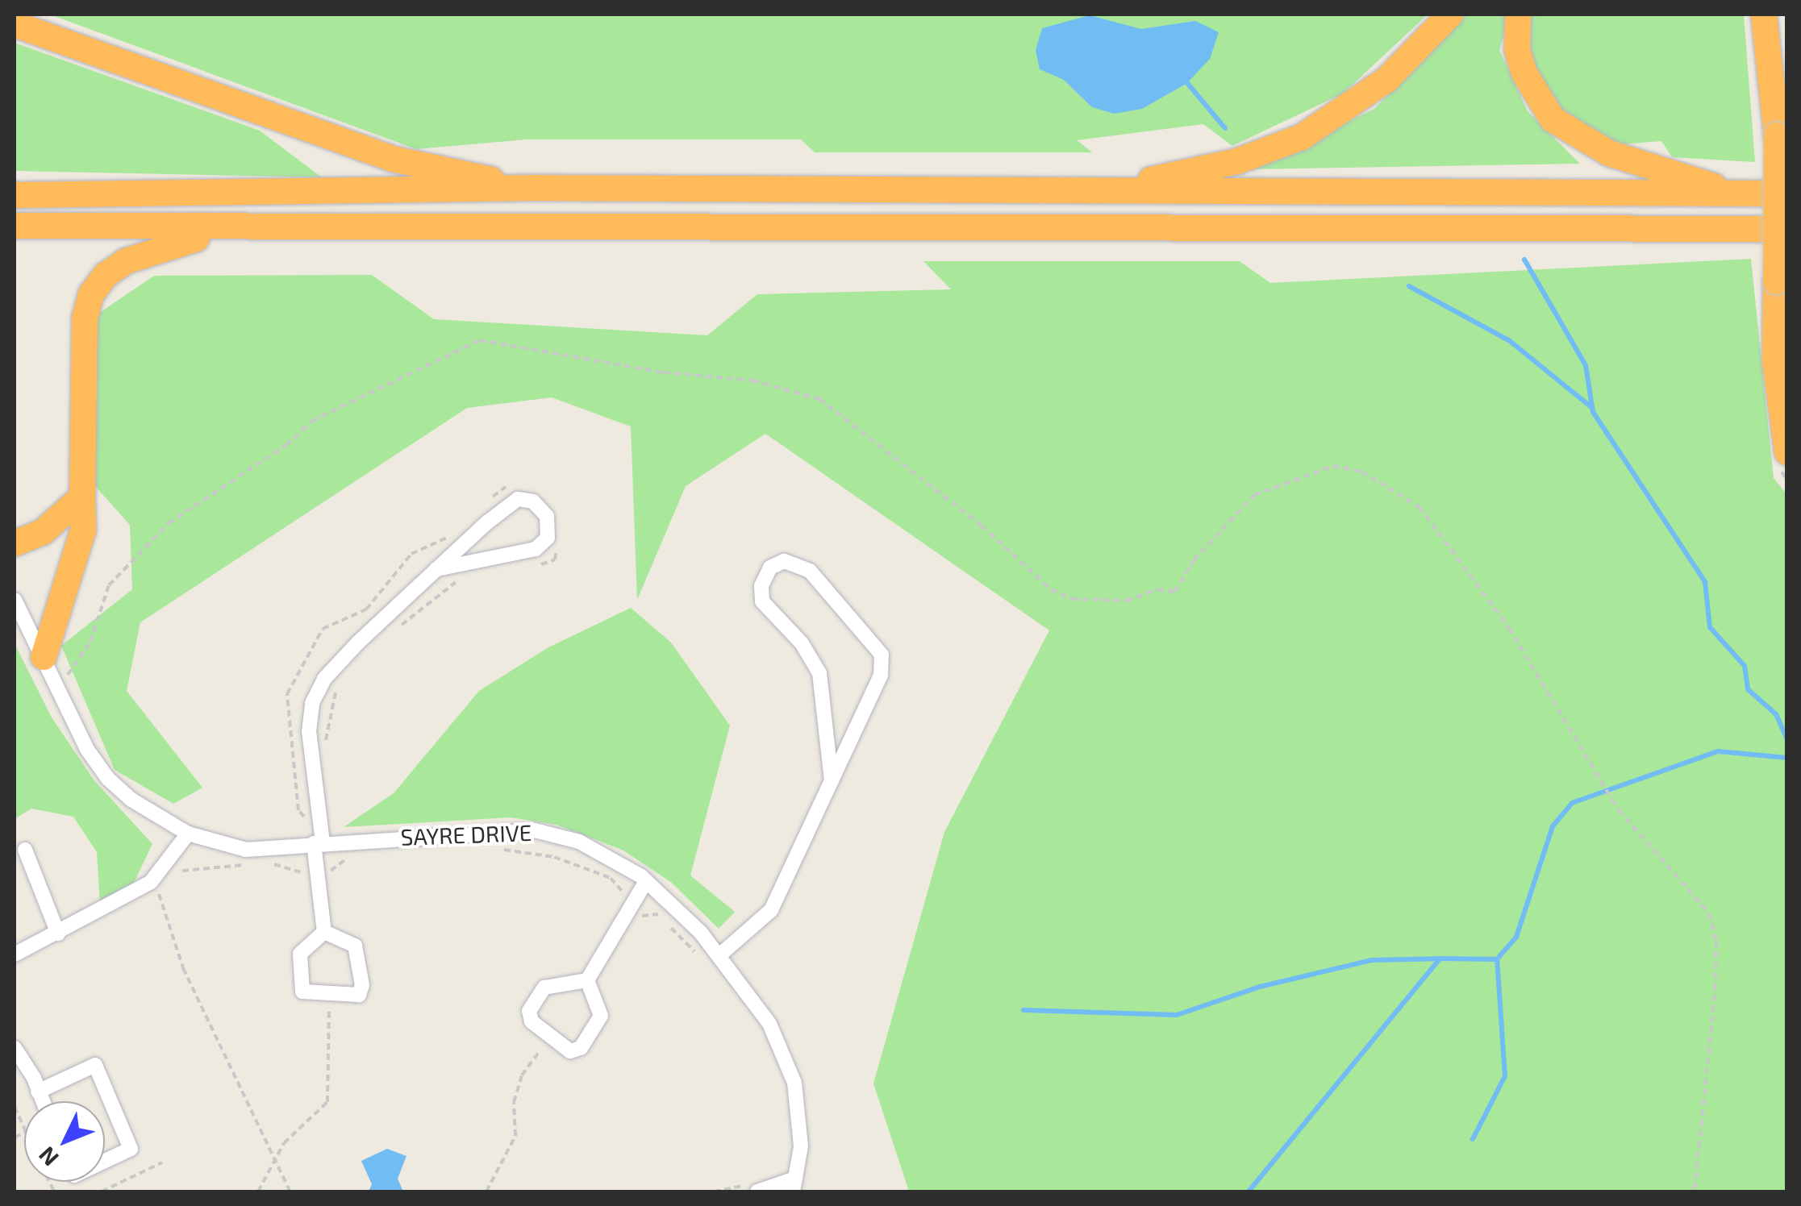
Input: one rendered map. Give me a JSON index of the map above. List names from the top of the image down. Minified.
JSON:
{"streets":{"street":["SAYRE DRIVE"]},"north":"bottom left"}
